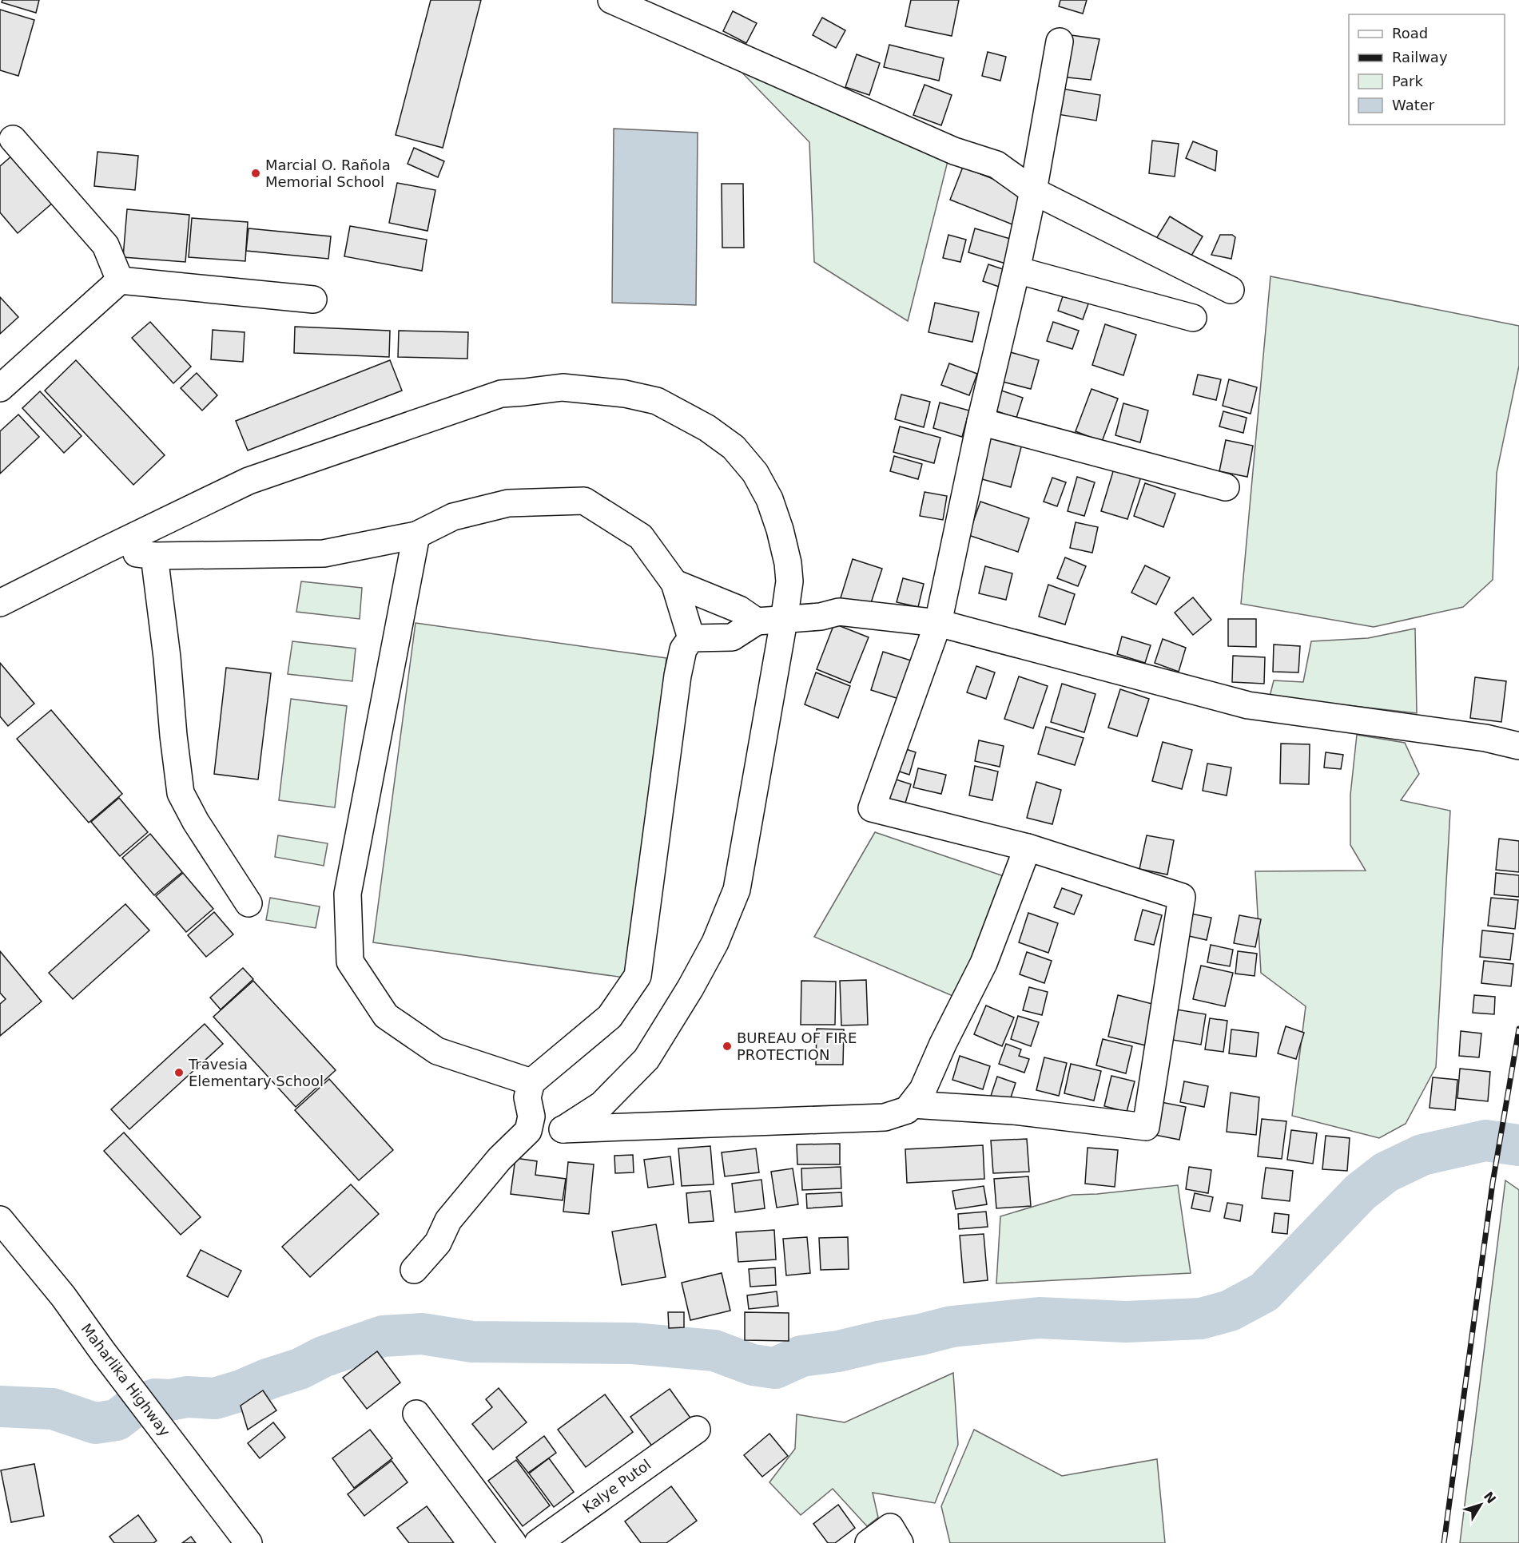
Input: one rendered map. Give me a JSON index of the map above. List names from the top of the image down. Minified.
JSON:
{"streets":{"main road":["Maharlika Highway","Kalye Putol"]},"places":["Marcial O. Rañola Memorial School","BUREAU OF FIRE PROTECTION","Travesia Elementary School"],"legend":["Road","Railway","Park","Water"],"north":"top right"}
